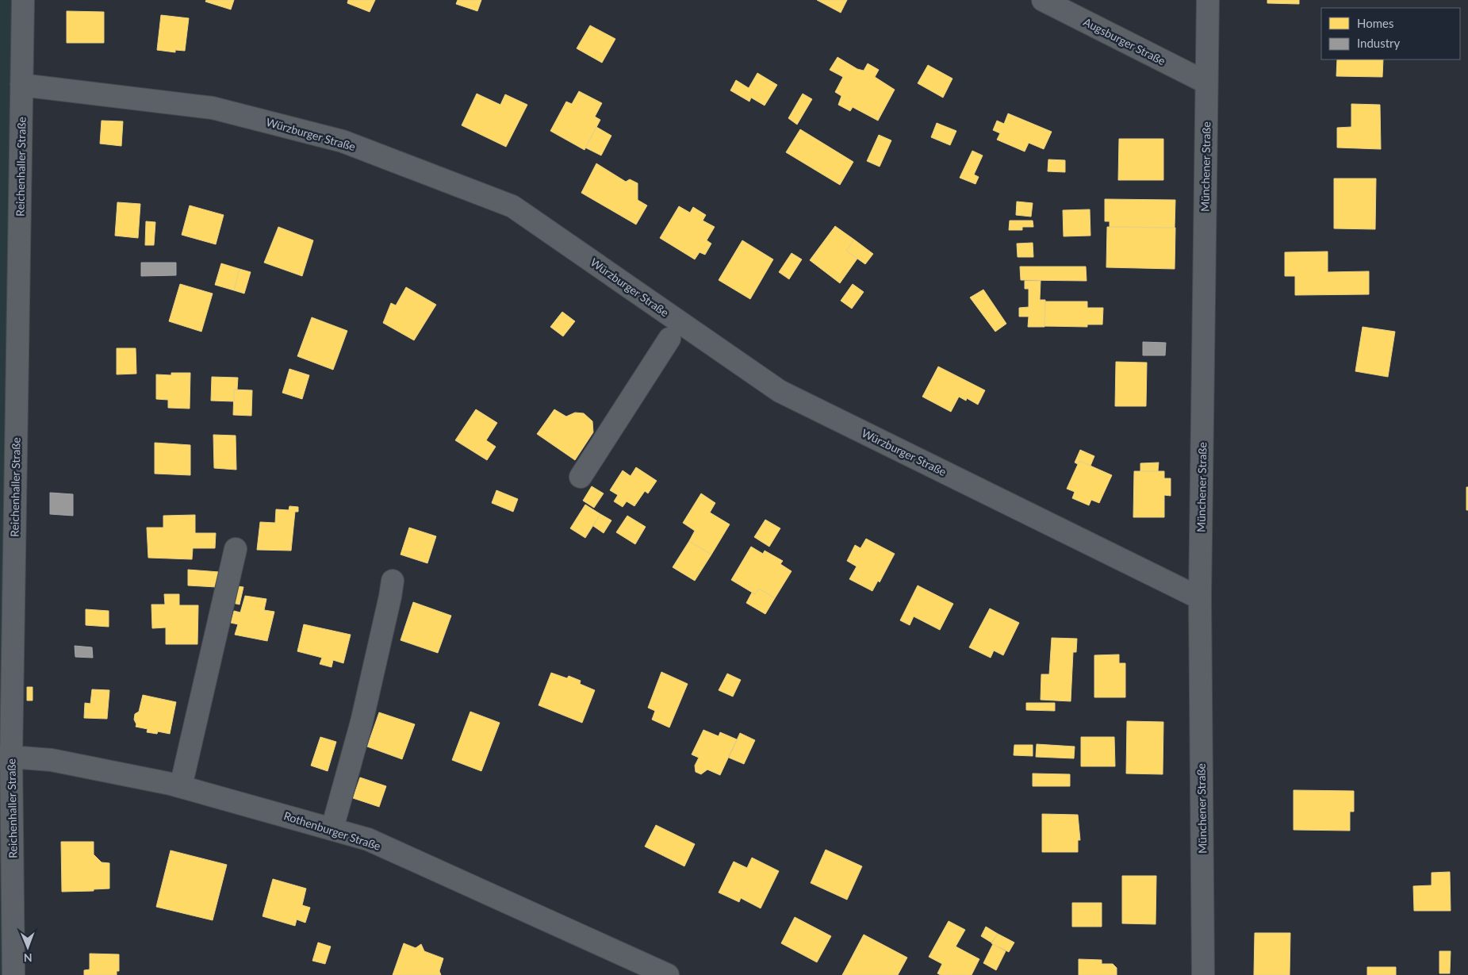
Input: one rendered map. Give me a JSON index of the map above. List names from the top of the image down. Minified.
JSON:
{"streets":{"street":["Augsburger Straße","Würzburger Straße","Reichenhaller Straße","Münchener Straße","Rothenburger Straße"]},"crossings":[["Augsburger Straße","Münchener Straße"],["Würzburger Straße","Reichenhaller Straße"],["Würzburger Straße","Münchener Straße"],["Reichenhaller Straße","Rothenburger Straße"]],"legend":["Homes","Industry"],"north":"bottom"}
